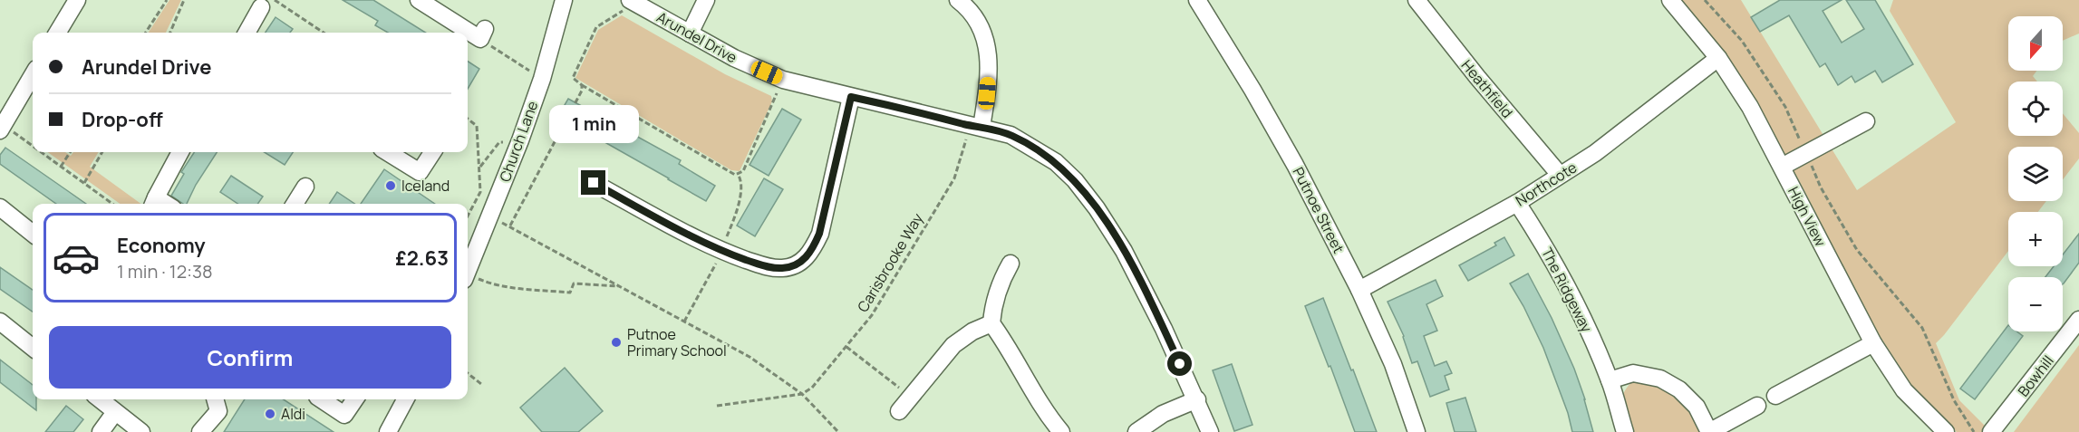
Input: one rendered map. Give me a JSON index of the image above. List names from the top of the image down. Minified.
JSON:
{"streets":{"street":["Arundel Drive","Heathfield","Church Lane","Northcote","Putnoe Street","High View","The Ridgeway","Bowhill"],"path":["Carisbrooke Way"]},"crossings":[["Arundel Drive","Carisbrooke Way"],["Heathfield","Northcote"],["Northcote","Putnoe Street"],["Northcote","High View"],["Northcote","The Ridgeway"]],"places":["Iceland","Putnoe Primary School","Aldi"],"north":"bottom","page":{"map_buttons":["+","−"],"banner":["Arundel Drive","Drop-off"],"bubble":"1 min","list":[{"name":"Economy","note":"1 min · 12:38","value":"£2.63"}],"buttons":"Confirm"}}
